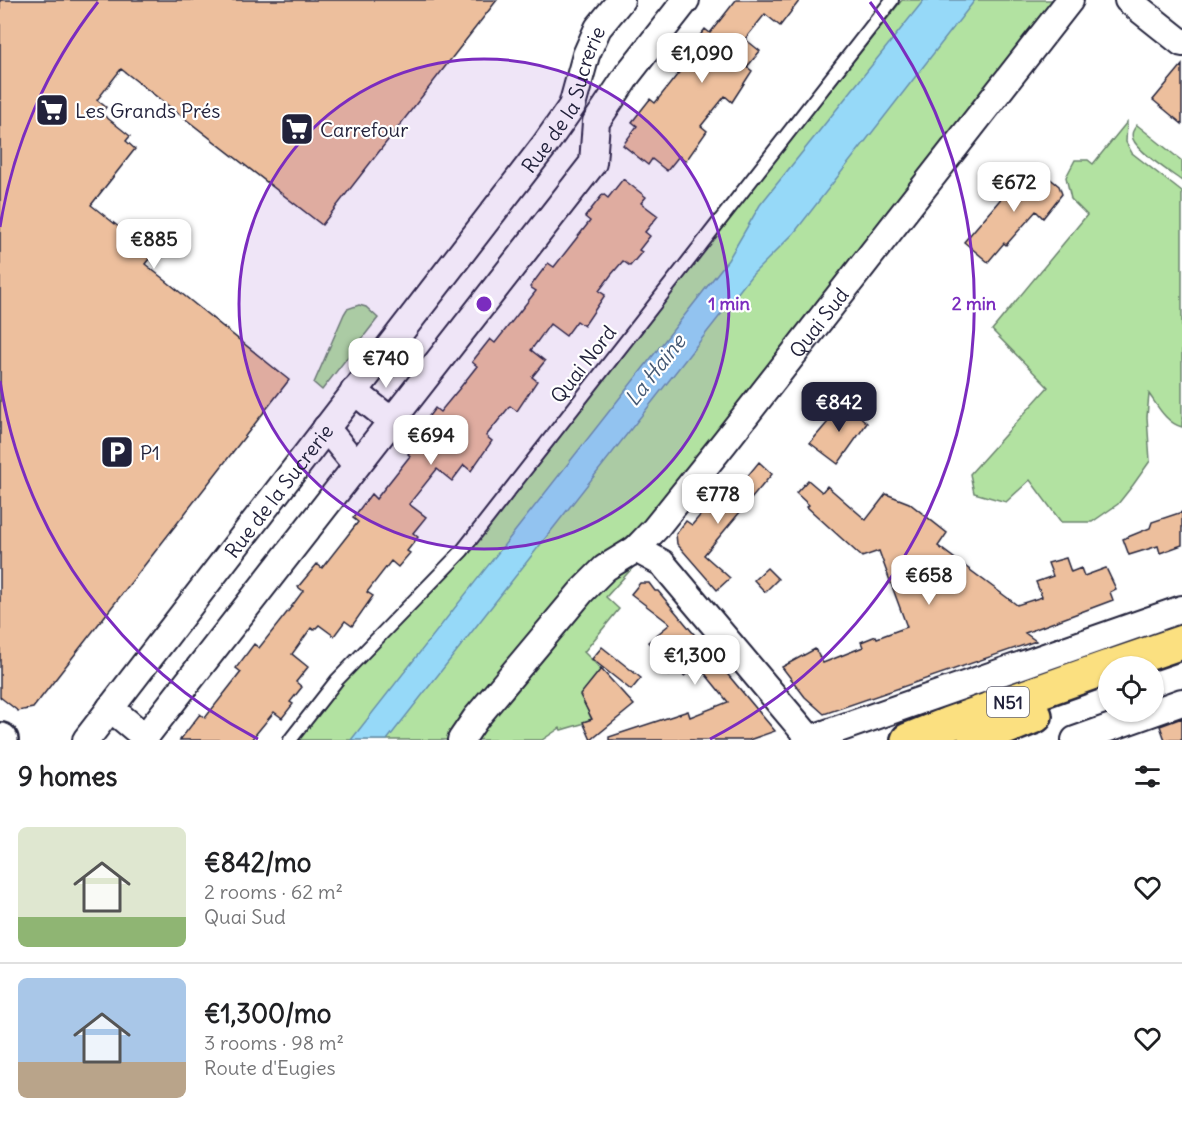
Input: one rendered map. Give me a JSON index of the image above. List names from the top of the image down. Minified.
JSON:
{"streets":{"main road":["N51"],"street":["Rue de la Sucrerie","Quai Sud"],"lane":["Quai Nord"]},"water":["La Haine"],"places":{"supermarket":["Les Grands Prés","Carrefour"],"parking":["P1"]},"page":{"price":["€1,090","€672","€885","€740","€842","€694","€778","€658","€1,300"],"heading":"9 homes","list":[{"name":"€842/mo","note":"2 rooms · 62 m² · Quai Sud"},{"name":"€1,300/mo","note":"3 rooms · 98 m² · Route d'Eugies"}]},"rings":["1 min","2 min"]}
